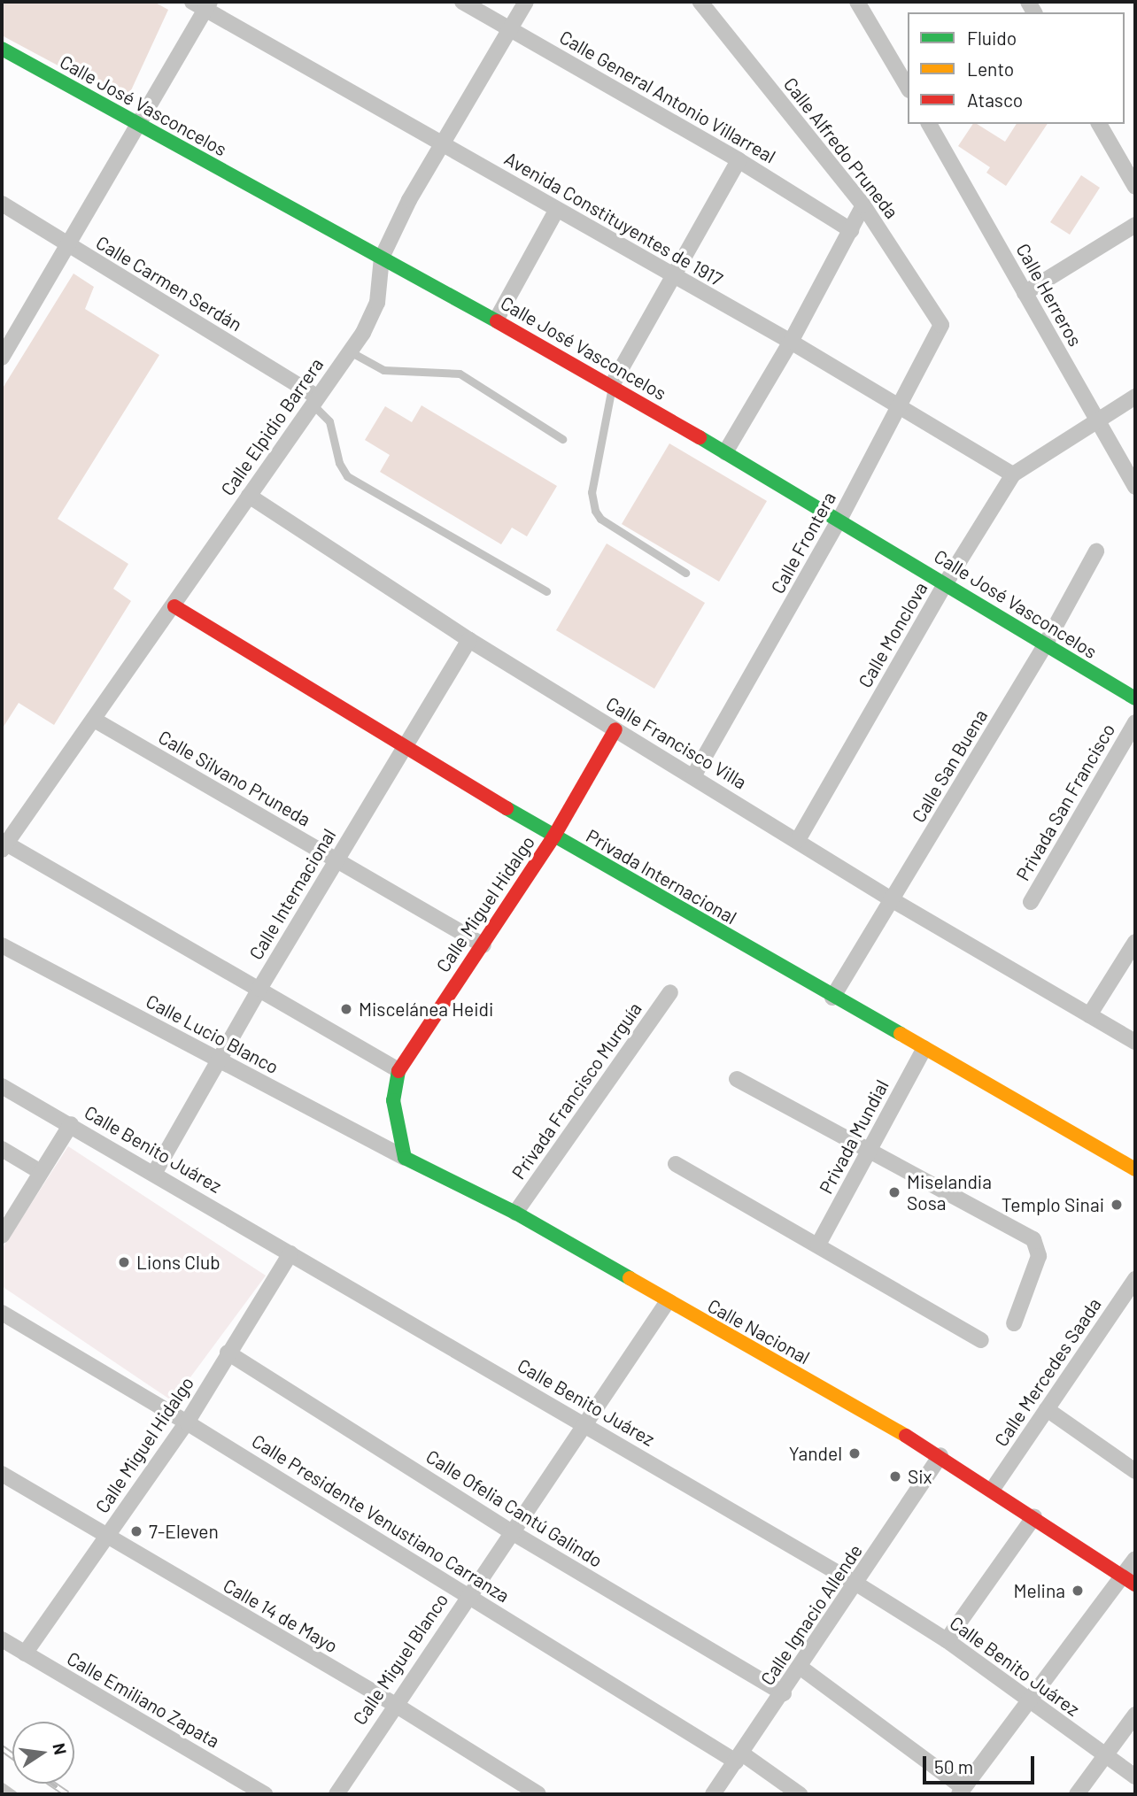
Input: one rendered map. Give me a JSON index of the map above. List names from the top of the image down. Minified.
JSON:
{"streets":{"street":["Calle General Antonio Villarreal","Calle José Vasconcelos","Calle Alfredo Pruneda","Avenida Constituyentes de 1917","Calle Carmen Serdán","Calle Herreros","Calle Elpidio Barrera","Calle Frontera","Calle Monclova","Calle Francisco Villa","Calle San Buena","Calle Silvano Pruneda","Privada San Francisco","Privada Internacional","Calle Internacional","Calle Miguel Hidalgo","Calle Lucio Blanco","Privada Francisco Murguía","Privada Mundial","Calle Benito Juárez","Calle Nacional","Calle Mercedes Saada","Calle Ofelia Cantú Galindo","Calle Presidente Venustiano Carranza","Calle Ignacio Allende","Calle 14 de Mayo","Calle Miguel Blanco","Calle Emiliano Zapata"]},"crossings":[["Calle General Antonio Villarreal","Calle Elpidio Barrera"],["Calle José Vasconcelos","Calle Elpidio Barrera"],["Calle José Vasconcelos","Calle Frontera"],["Calle José Vasconcelos","Calle Monclova"],["Calle José Vasconcelos","Calle San Buena"],["Calle Alfredo Pruneda","Calle Frontera"],["Avenida Constituyentes de 1917","Calle Elpidio Barrera"],["Avenida Constituyentes de 1917","Calle Frontera"],["Avenida Constituyentes de 1917","Calle Monclova"],["Calle Carmen Serdán","Calle Elpidio Barrera"],["Calle Herreros","Calle Monclova"],["Calle Elpidio Barrera","Calle Francisco Villa"],["Calle Elpidio Barrera","Calle Silvano Pruneda"],["Calle Elpidio Barrera","Privada Internacional"],["Calle Frontera","Calle Francisco Villa"],["Calle Monclova","Calle Francisco Villa"],["Calle Francisco Villa","Calle San Buena"],["Calle Francisco Villa","Calle Internacional"],["Calle Francisco Villa","Calle Miguel Hidalgo"],["Calle San Buena","Privada Internacional"],["Calle Silvano Pruneda","Calle Internacional"],["Calle Silvano Pruneda","Calle Miguel Hidalgo"],["Privada Internacional","Calle Internacional"],["Privada Internacional","Calle Miguel Hidalgo"],["Privada Internacional","Privada Mundial"],["Calle Internacional","Calle Lucio Blanco"],["Calle Internacional","Calle Benito Juárez"],["Calle Miguel Hidalgo","Calle Lucio Blanco"],["Calle Miguel Hidalgo","Calle Benito Juárez"],["Calle Miguel Hidalgo","Calle Nacional"],["Calle Miguel Hidalgo","Calle Ofelia Cantú Galindo"],["Calle Miguel Hidalgo","Calle Presidente Venustiano Carranza"],["Calle Miguel Hidalgo","Calle 14 de Mayo"],["Calle Miguel Hidalgo","Calle Emiliano Zapata"],["Calle Lucio Blanco","Calle Nacional"],["Privada Francisco Murguía","Calle Nacional"],["Calle Benito Juárez","Calle Ignacio Allende"],["Calle Benito Juárez","Calle Miguel Blanco"],["Calle Nacional","Calle Mercedes Saada"],["Calle Nacional","Calle Ignacio Allende"],["Calle Nacional","Calle Miguel Blanco"],["Calle Ofelia Cantú Galindo","Calle Ignacio Allende"],["Calle Ofelia Cantú Galindo","Calle Miguel Blanco"],["Calle Presidente Venustiano Carranza","Calle Ignacio Allende"],["Calle Presidente Venustiano Carranza","Calle Miguel Blanco"],["Calle 14 de Mayo","Calle Miguel Blanco"]],"places":["Miscelánea Heidi","Miselandia Sosa","Templo Sinai","Lions Club","Yandel","Six","7-Eleven","Melina"],"legend":["Fluido","Lento","Atasco"],"scale_bar":"50 m","north":"right"}
